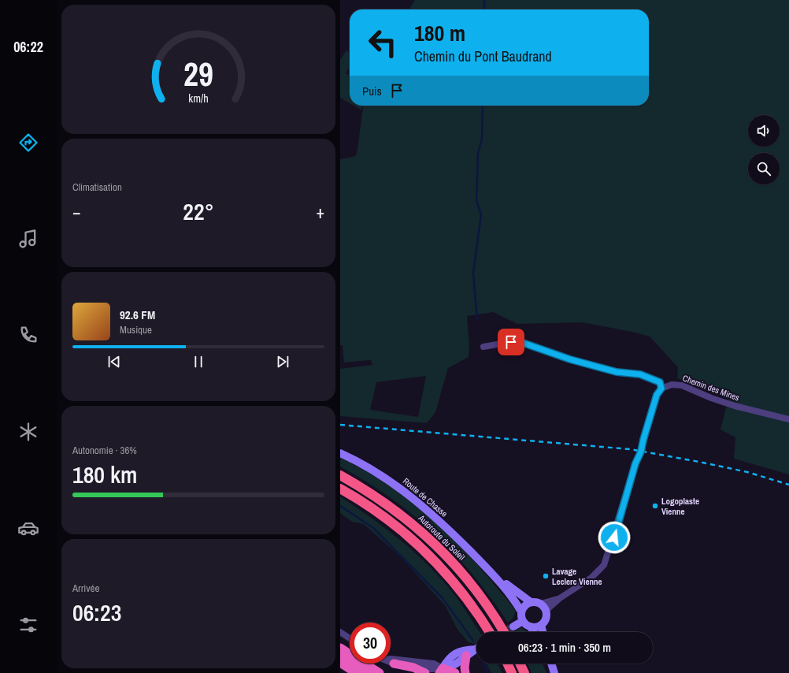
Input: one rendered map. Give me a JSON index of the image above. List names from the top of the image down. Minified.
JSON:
{"streets":{"highway":["Autoroute du Soleil"],"main road":["Route de Chasse"],"street":["Chemin des Mines"]},"places":["Logoplaste Vienne","Lavage Leclerc Vienne"],"page":{"tabs":"06:22","turn":["180 m","Chemin du Pont Baudrand"],"then":"Puis","tile":["Climatisation",["Autonomie · 36%","180 km"],["Arrivée","06:23"]],"heat":["−","22°","+"],"song":["92.6 FM","Musique"],"limit":"30","trip":"06:23 · 1 min · 350 m","gauge":["29","km/h"]}}
